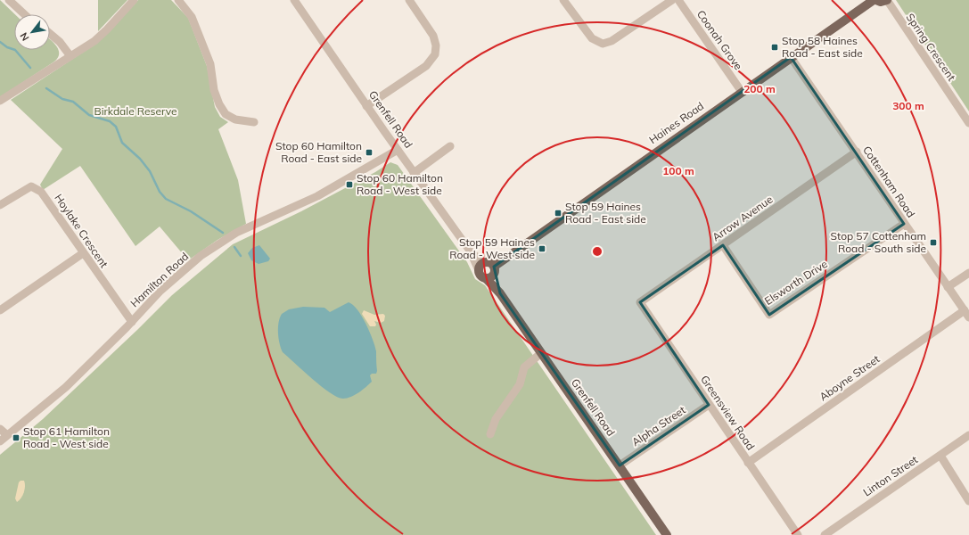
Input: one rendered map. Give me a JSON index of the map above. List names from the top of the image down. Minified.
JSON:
{"streets":{"main road":["Grenfell Road","Haines Road"],"street":["Coonah Grove","Spring Crescent","Cottenham Road","Arrow Avenue","Hoylake Crescent","Hamilton Road","Elsworth Drive","Aboyne Street","Greensview Road","Alpha Street","Linton Street"]},"crossings":[["Coonah Grove","Haines Road"],["Grenfell Road","Haines Road"],["Grenfell Road","Hamilton Road"],["Grenfell Road","Alpha Street"],["Haines Road","Cottenham Road"],["Cottenham Road","Arrow Avenue"],["Cottenham Road","Elsworth Drive"],["Cottenham Road","Aboyne Street"],["Arrow Avenue","Elsworth Drive"],["Arrow Avenue","Greensview Road"],["Hoylake Crescent","Hamilton Road"],["Aboyne Street","Greensview Road"],["Greensview Road","Alpha Street"]],"parks":["Birkdale Reserve"],"places":{"transit":["Stop 58 Haines Road - East side","Stop 60 Hamilton Road - East side","Stop 60 Hamilton Road - West side","Stop 59 Haines Road - East side","Stop 57 Cottenham Road - South side","Stop 59 Haines Road - West side","Stop 61 Hamilton Road - West side"]},"north":"bottom left","rings":["200 m","300 m","100 m"]}
